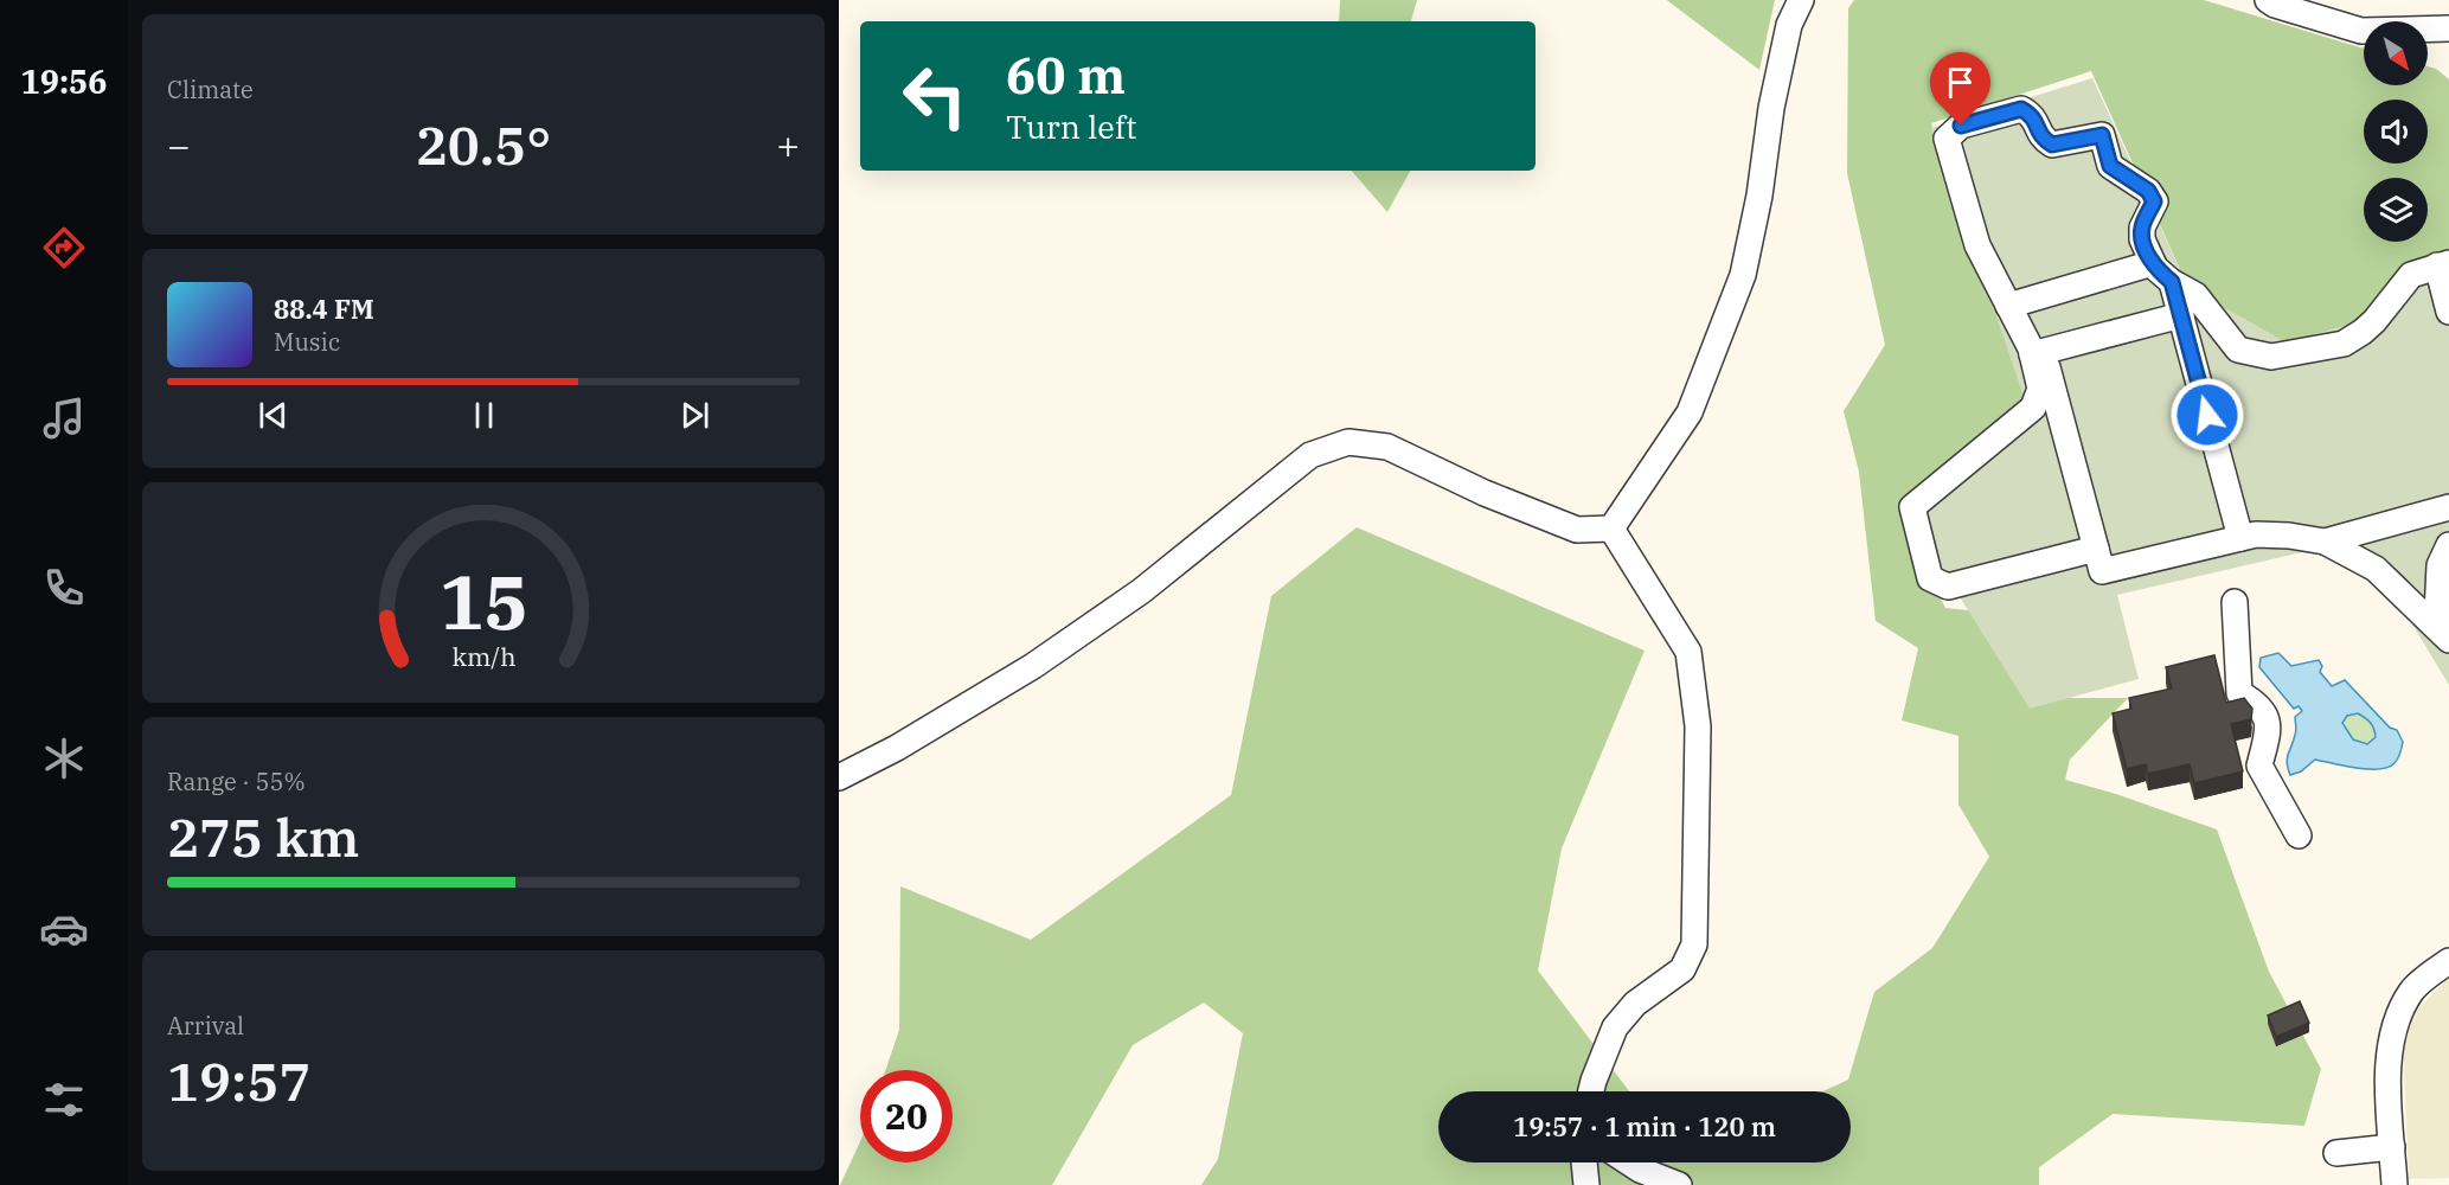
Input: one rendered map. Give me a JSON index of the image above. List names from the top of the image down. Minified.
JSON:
{"north":"bottom right","page":{"tabs":"19:56","tile":["Climate",["Range · 55%","275 km"],["Arrival","19:57"]],"turn":["60 m","Turn left"],"heat":["−","20.5°","+"],"song":["88.4 FM","Music"],"limit":"20","trip":"19:57 · 1 min · 120 m","gauge":["15","km/h"]}}
